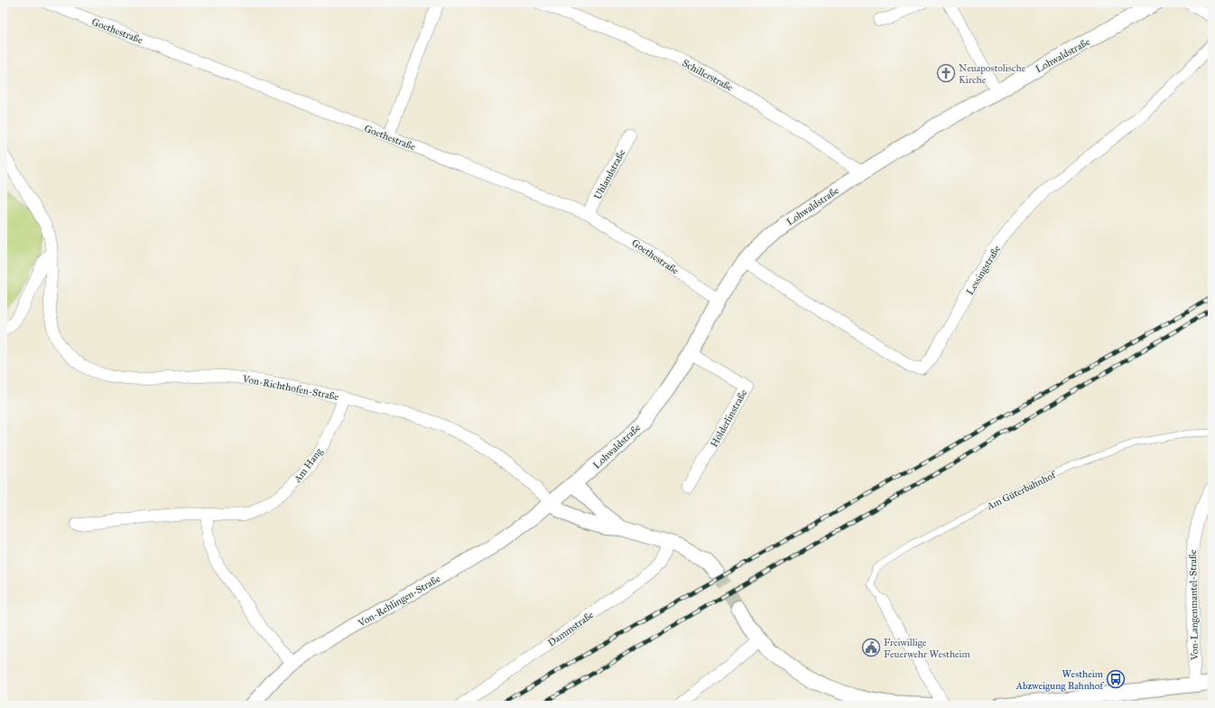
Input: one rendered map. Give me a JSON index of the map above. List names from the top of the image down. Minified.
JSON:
{"streets":{"street":["Goethestraße","Lohwaldstraße","Schillerstraße","Uhlandstraße","Lessingstraße","Von-Richthofen-Straße","Hölderlinstraße","Am Hang","Von-Rehlingen-Straße","Von-Langenmantel-Straße","Dammstraße"],"lane":["Am Güterbahnhof"]},"crossings":[["Goethestraße","Lohwaldstraße"],["Goethestraße","Uhlandstraße"],["Lohwaldstraße","Schillerstraße"],["Lohwaldstraße","Lessingstraße"],["Lohwaldstraße","Von-Richthofen-Straße"],["Lohwaldstraße","Hölderlinstraße"],["Lohwaldstraße","Von-Rehlingen-Straße"],["Von-Richthofen-Straße","Am Hang"],["Von-Richthofen-Straße","Von-Rehlingen-Straße"]],"places":{"church":["Neuapostolische Kirche"],"public building":["Freiwillige Feuerwehr Westheim"],"bus stop":["Westheim Abzweigung Bahnhof"]}}
